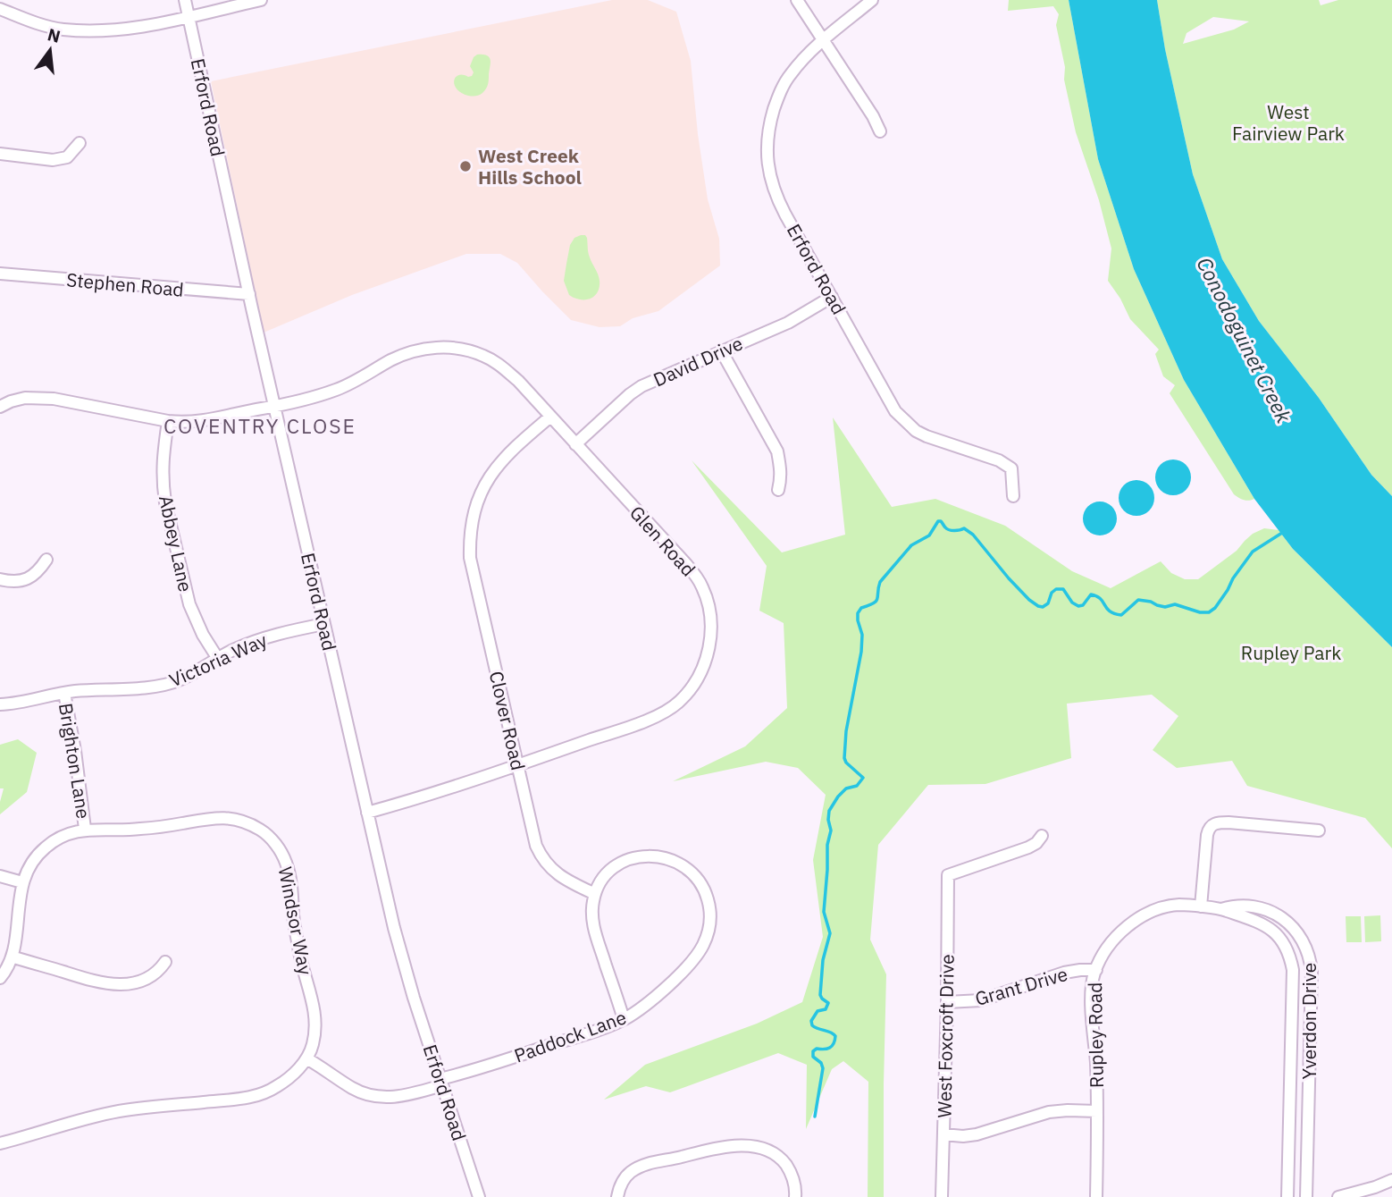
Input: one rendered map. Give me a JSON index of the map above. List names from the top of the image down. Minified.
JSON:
{"streets":{"street":["Erford Road","Stephen Road","David Drive","Glen Road","Abbey Lane","Victoria Way","Clover Road","Brighton Lane","Windsor Way","Grant Drive","Yverdon Drive","Rupley Road","Paddock Lane","West Foxcroft Drive"]},"crossings":[["Erford Road","Stephen Road"],["Erford Road","David Drive"],["Erford Road","Glen Road"],["Erford Road","Victoria Way"],["Erford Road","Paddock Lane"],["David Drive","Glen Road"],["Glen Road","Clover Road"],["Abbey Lane","Victoria Way"],["Victoria Way","Brighton Lane"],["Clover Road","Paddock Lane"],["Brighton Lane","Windsor Way"],["Windsor Way","Paddock Lane"],["Grant Drive","Rupley Road"],["Grant Drive","West Foxcroft Drive"],["Yverdon Drive","Rupley Road"]],"districts":["COVENTRY CLOSE"],"water":["Conodoguinet Creek"],"parks":["West Fairview Park","Rupley Park"],"places":["West Creek Hills School"],"north":"top"}
